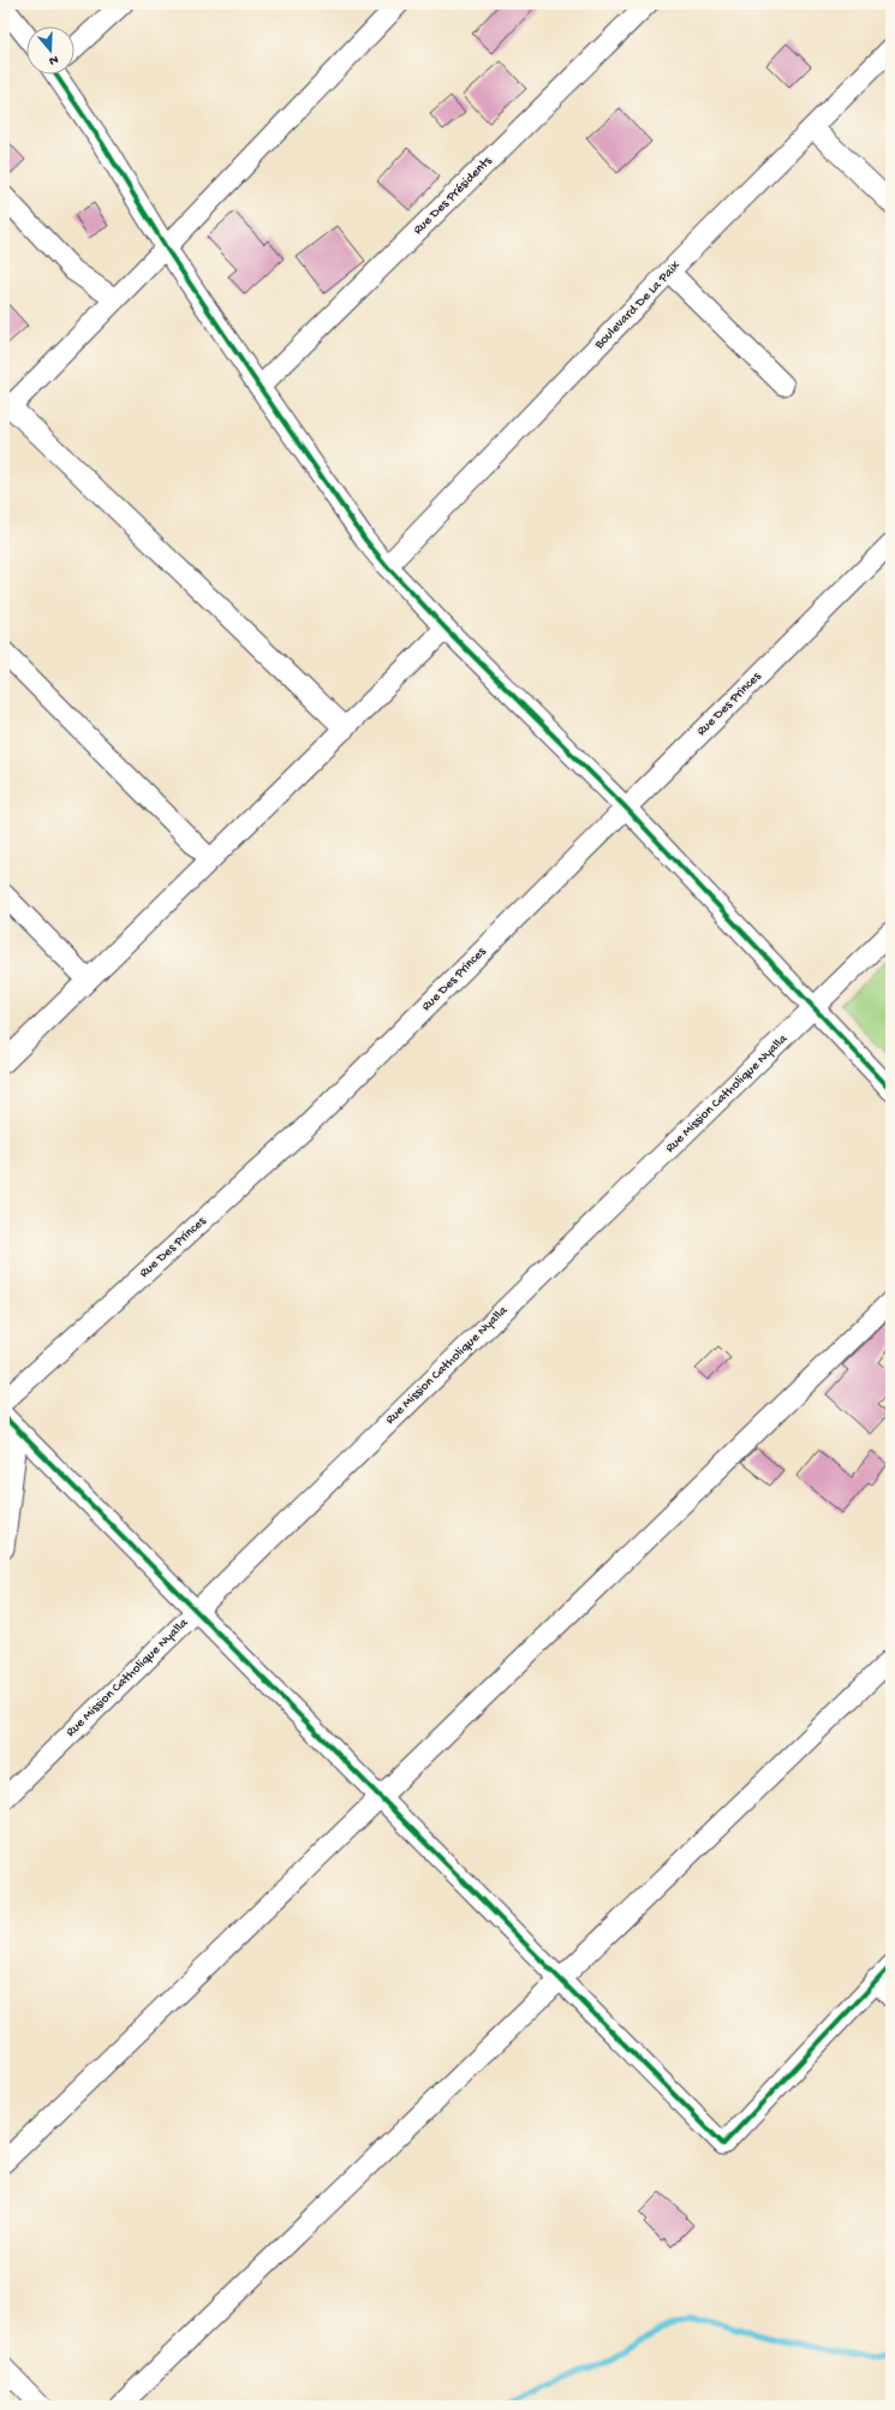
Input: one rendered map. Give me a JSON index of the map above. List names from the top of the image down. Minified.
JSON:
{"streets":{"street":["Rue Des Présidents","Boulevard De La Paix","Rue Des Princes","Rue Mission Catholique Nyalla"]},"north":"bottom"}
